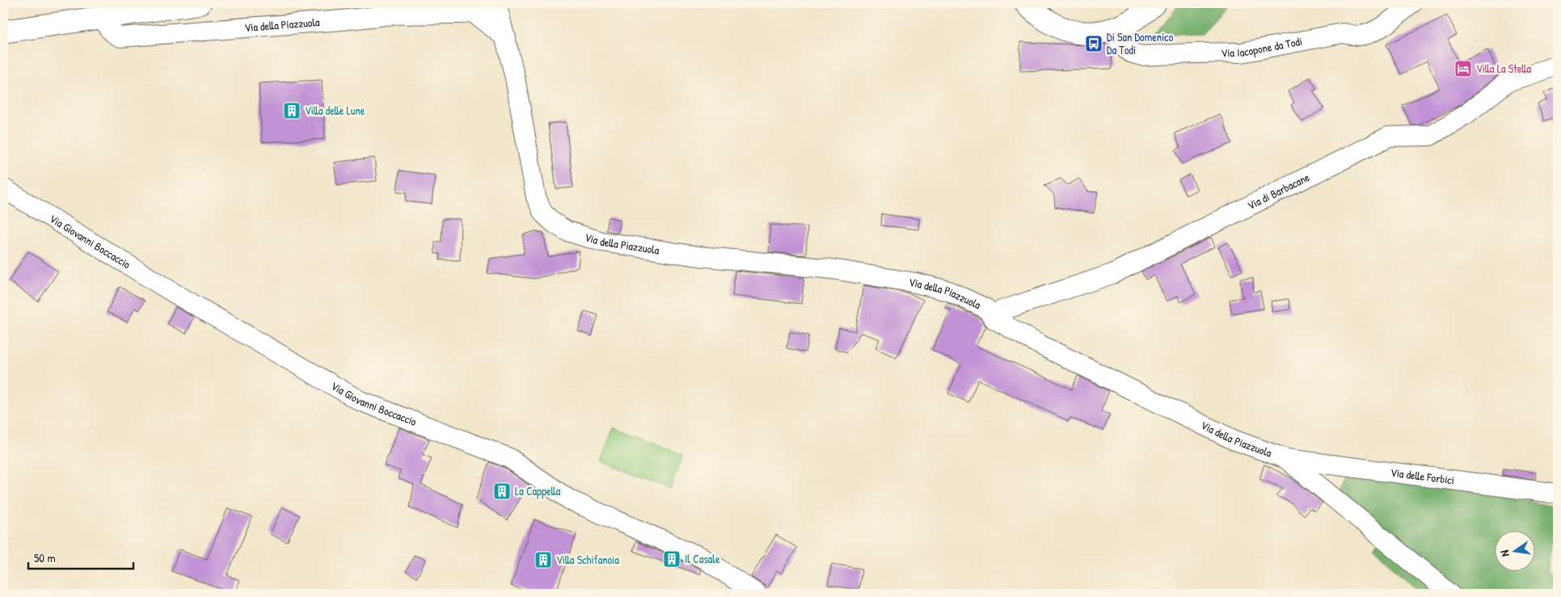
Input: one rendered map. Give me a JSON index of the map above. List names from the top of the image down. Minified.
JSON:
{"streets":{"street":["Via della Piazzuola","Via Iacopone da Todi","Via di Barbacane","Via Giovanni Boccaccio","Via delle Forbici"]},"crossings":[["Via della Piazzuola","Via di Barbacane"],["Via della Piazzuola","Via delle Forbici"]],"places":{"bus stop":["Di San Domenico Da Todi"],"hotel":["Villa La Stella"],"building":["Villa delle Lune","La Cappella","Il Casale","Villa Schifanoia"]},"scale_bar":"50 m","north":"left"}
